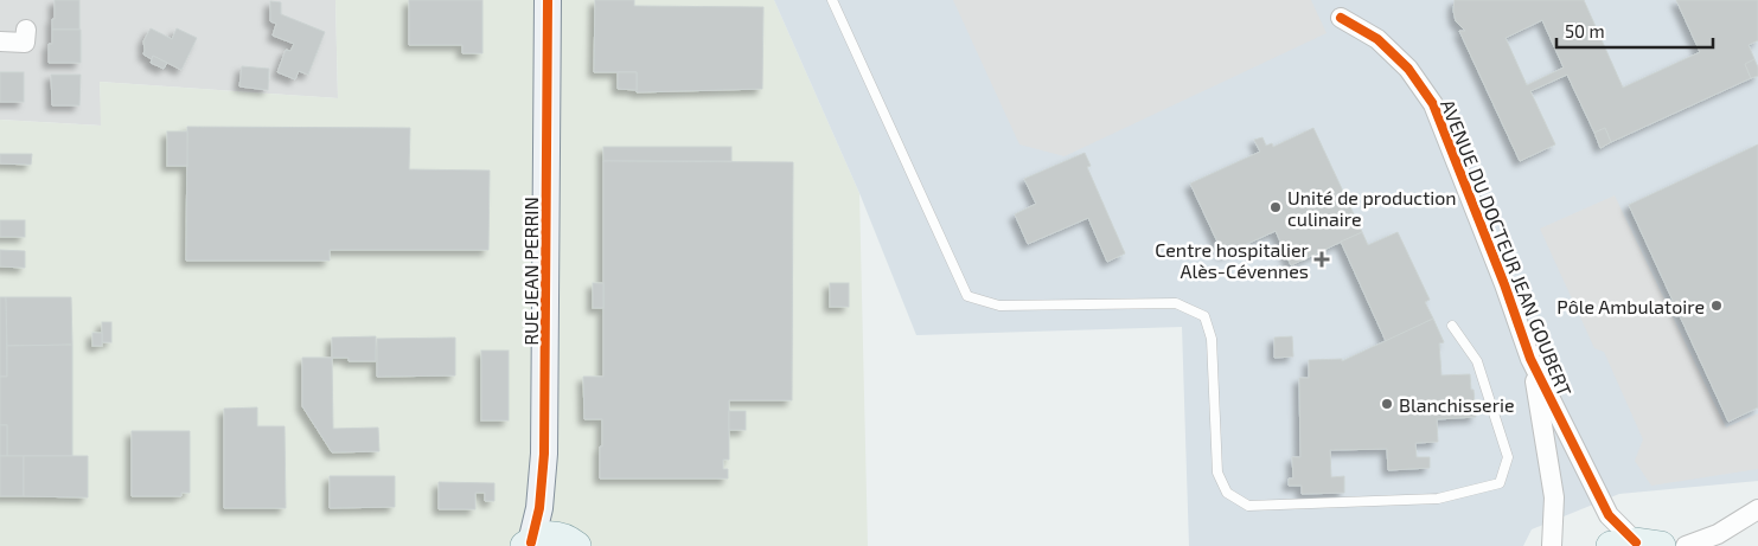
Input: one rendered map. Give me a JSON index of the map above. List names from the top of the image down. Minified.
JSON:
{"streets":{"street":["AVENUE DU DOCTEUR JEAN GOUBERT","RUE JEAN PERRIN"]},"places":{"other":["Unité de production culinaire","Pôle Ambulatoire","Blanchisserie"],"health":["Centre hospitalier Alès-Cévennes"]},"scale_bar":"50 m"}
